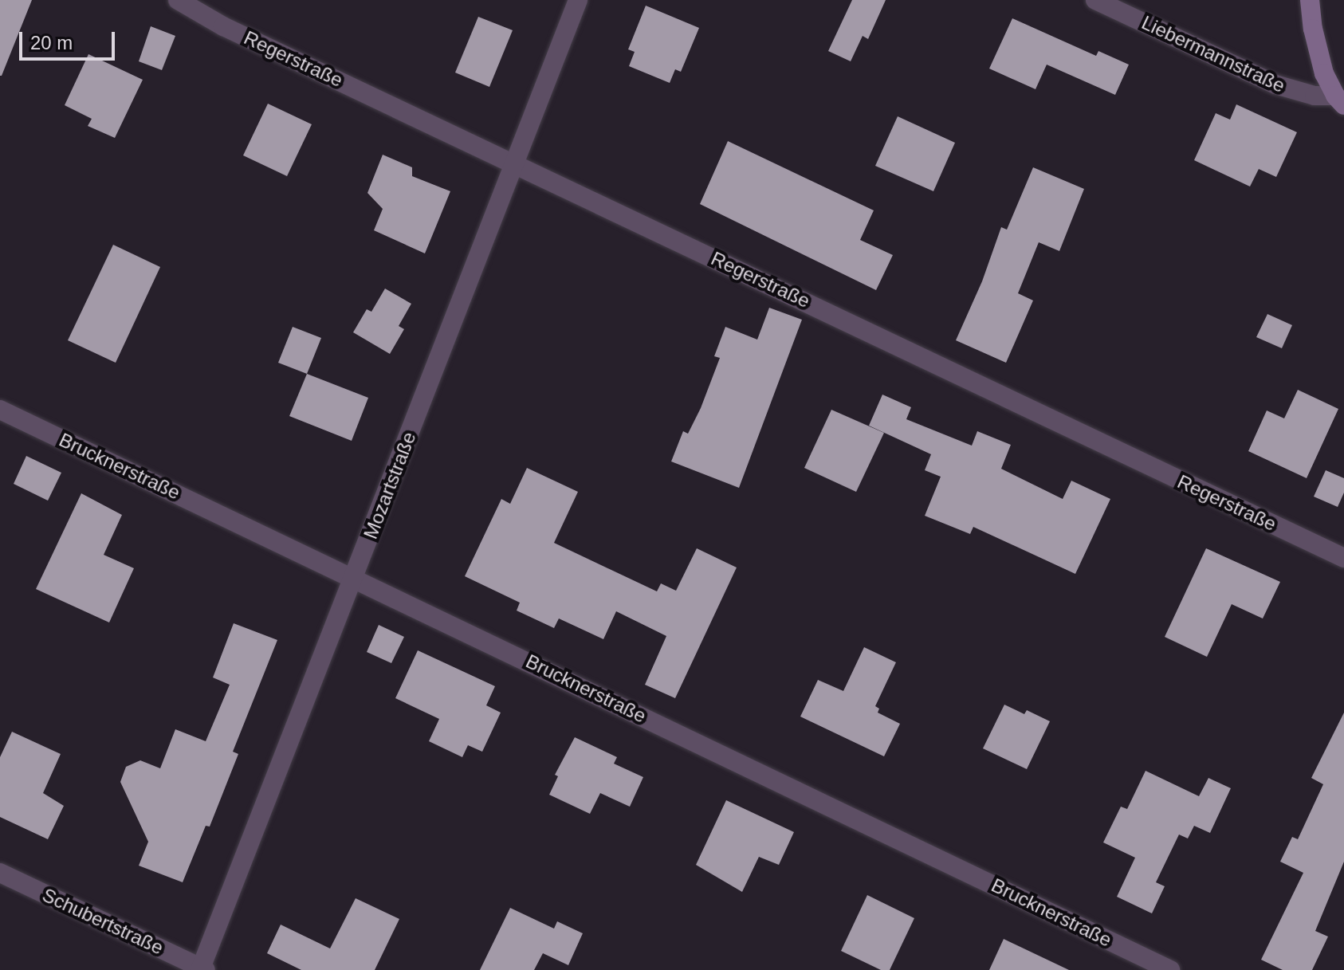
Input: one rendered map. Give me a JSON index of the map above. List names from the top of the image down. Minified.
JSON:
{"streets":{"street":["Liebermannstraße","Regerstraße","Brucknerstraße","Mozartstraße","Schubertstraße"]},"crossings":[["Regerstraße","Mozartstraße"],["Brucknerstraße","Mozartstraße"],["Mozartstraße","Schubertstraße"]],"scale_bar":"20 m"}
